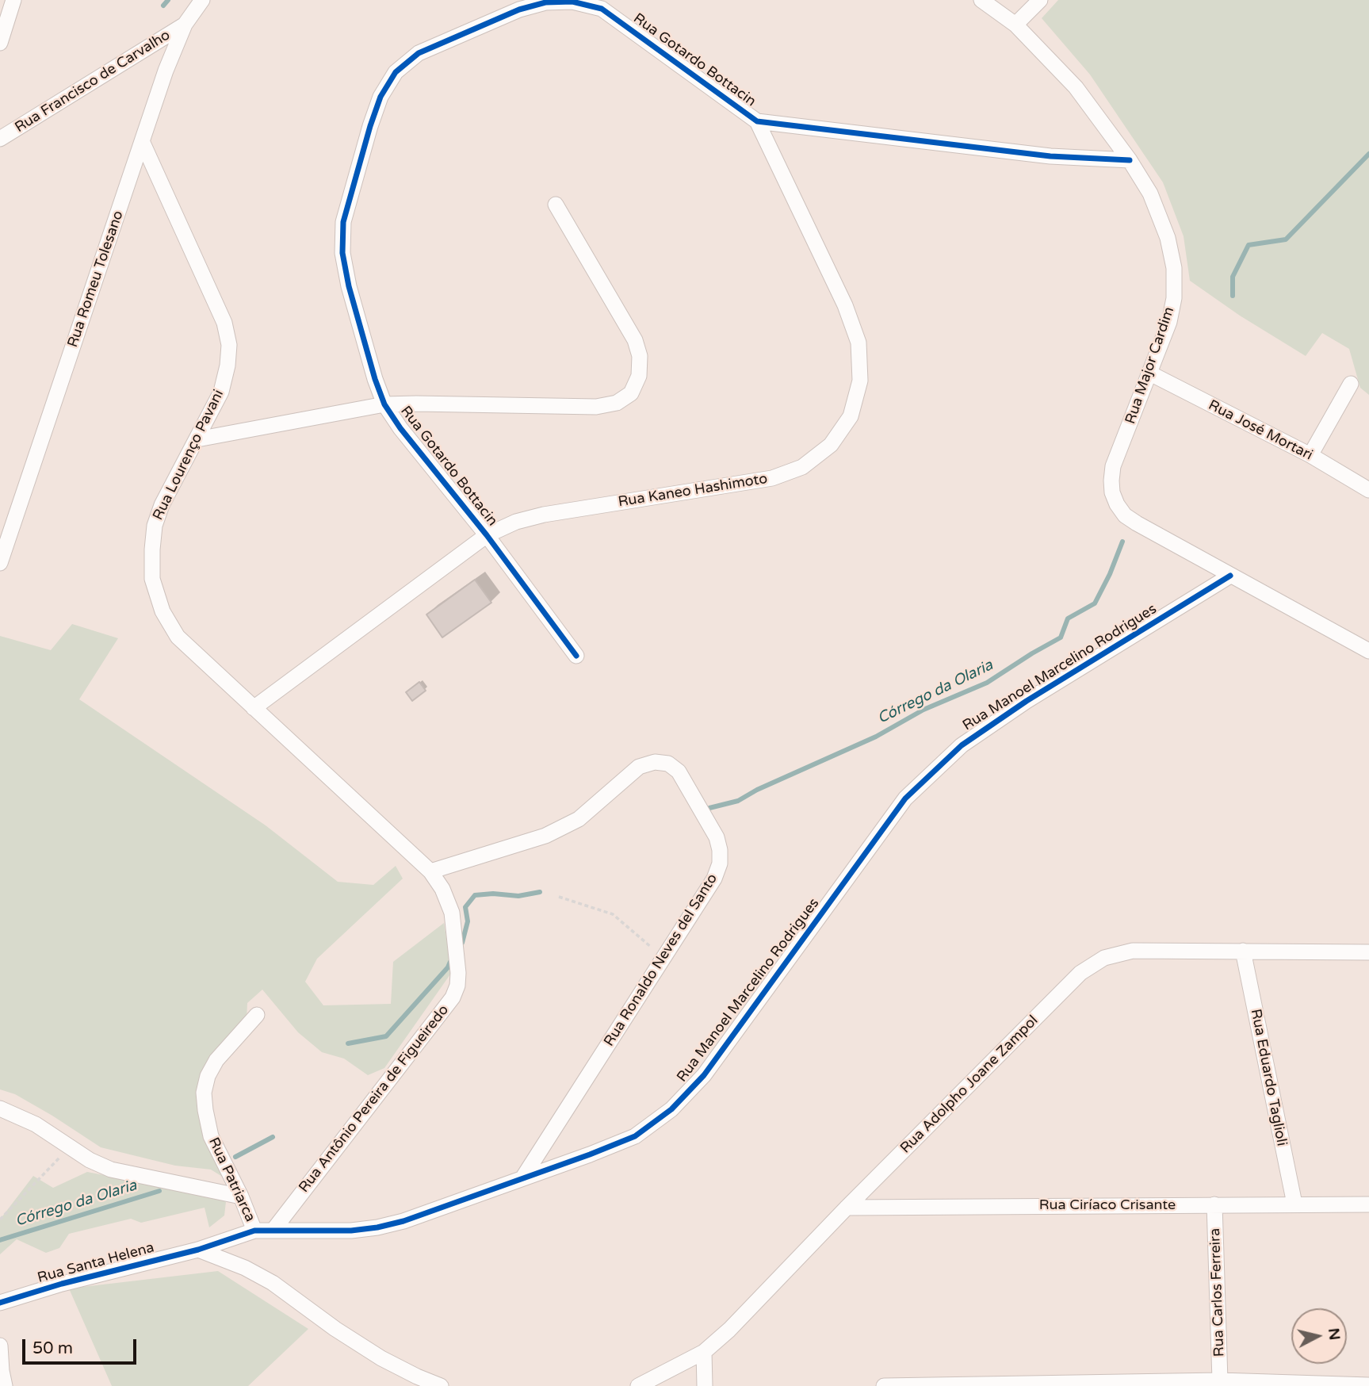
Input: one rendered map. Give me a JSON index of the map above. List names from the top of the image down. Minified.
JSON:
{"streets":{"street":["Rua Gotardo Bottacin","Rua Francisco de Carvalho","Rua Romeu Tolesano","Rua Major Cardim","Rua José Mortari","Rua Lourenço Pavani","Rua Kaneo Hashimoto","Rua Manoel Marcelino Rodrigues","Rua Ronaldo Neves del Santo","Rua Eduardo Taglioli","Rua Adolpho Joane Zampol","Rua Antônio Pereira de Figueiredo","Rua Patriarca","Rua Ciríaco Crisante","Rua Santa Helena","Rua Carlos Ferreira"]},"crossings":[["Rua Gotardo Bottacin","Rua Major Cardim"],["Rua Gotardo Bottacin","Rua Kaneo Hashimoto"],["Rua Francisco de Carvalho","Rua Romeu Tolesano"],["Rua Romeu Tolesano","Rua Lourenço Pavani"],["Rua Major Cardim","Rua José Mortari"],["Rua Major Cardim","Rua Manoel Marcelino Rodrigues"],["Rua Lourenço Pavani","Rua Kaneo Hashimoto"],["Rua Lourenço Pavani","Rua Ronaldo Neves del Santo"],["Rua Lourenço Pavani","Rua Antônio Pereira de Figueiredo"],["Rua Manoel Marcelino Rodrigues","Rua Ronaldo Neves del Santo"],["Rua Manoel Marcelino Rodrigues","Rua Antônio Pereira de Figueiredo"],["Rua Manoel Marcelino Rodrigues","Rua Patriarca"],["Rua Manoel Marcelino Rodrigues","Rua Santa Helena"],["Rua Ronaldo Neves del Santo","Rua Antônio Pereira de Figueiredo"],["Rua Eduardo Taglioli","Rua Adolpho Joane Zampol"],["Rua Eduardo Taglioli","Rua Ciríaco Crisante"],["Rua Adolpho Joane Zampol","Rua Ciríaco Crisante"],["Rua Ciríaco Crisante","Rua Carlos Ferreira"]],"water":["Córrego da Olaria"],"scale_bar":"50 m","north":"right"}
